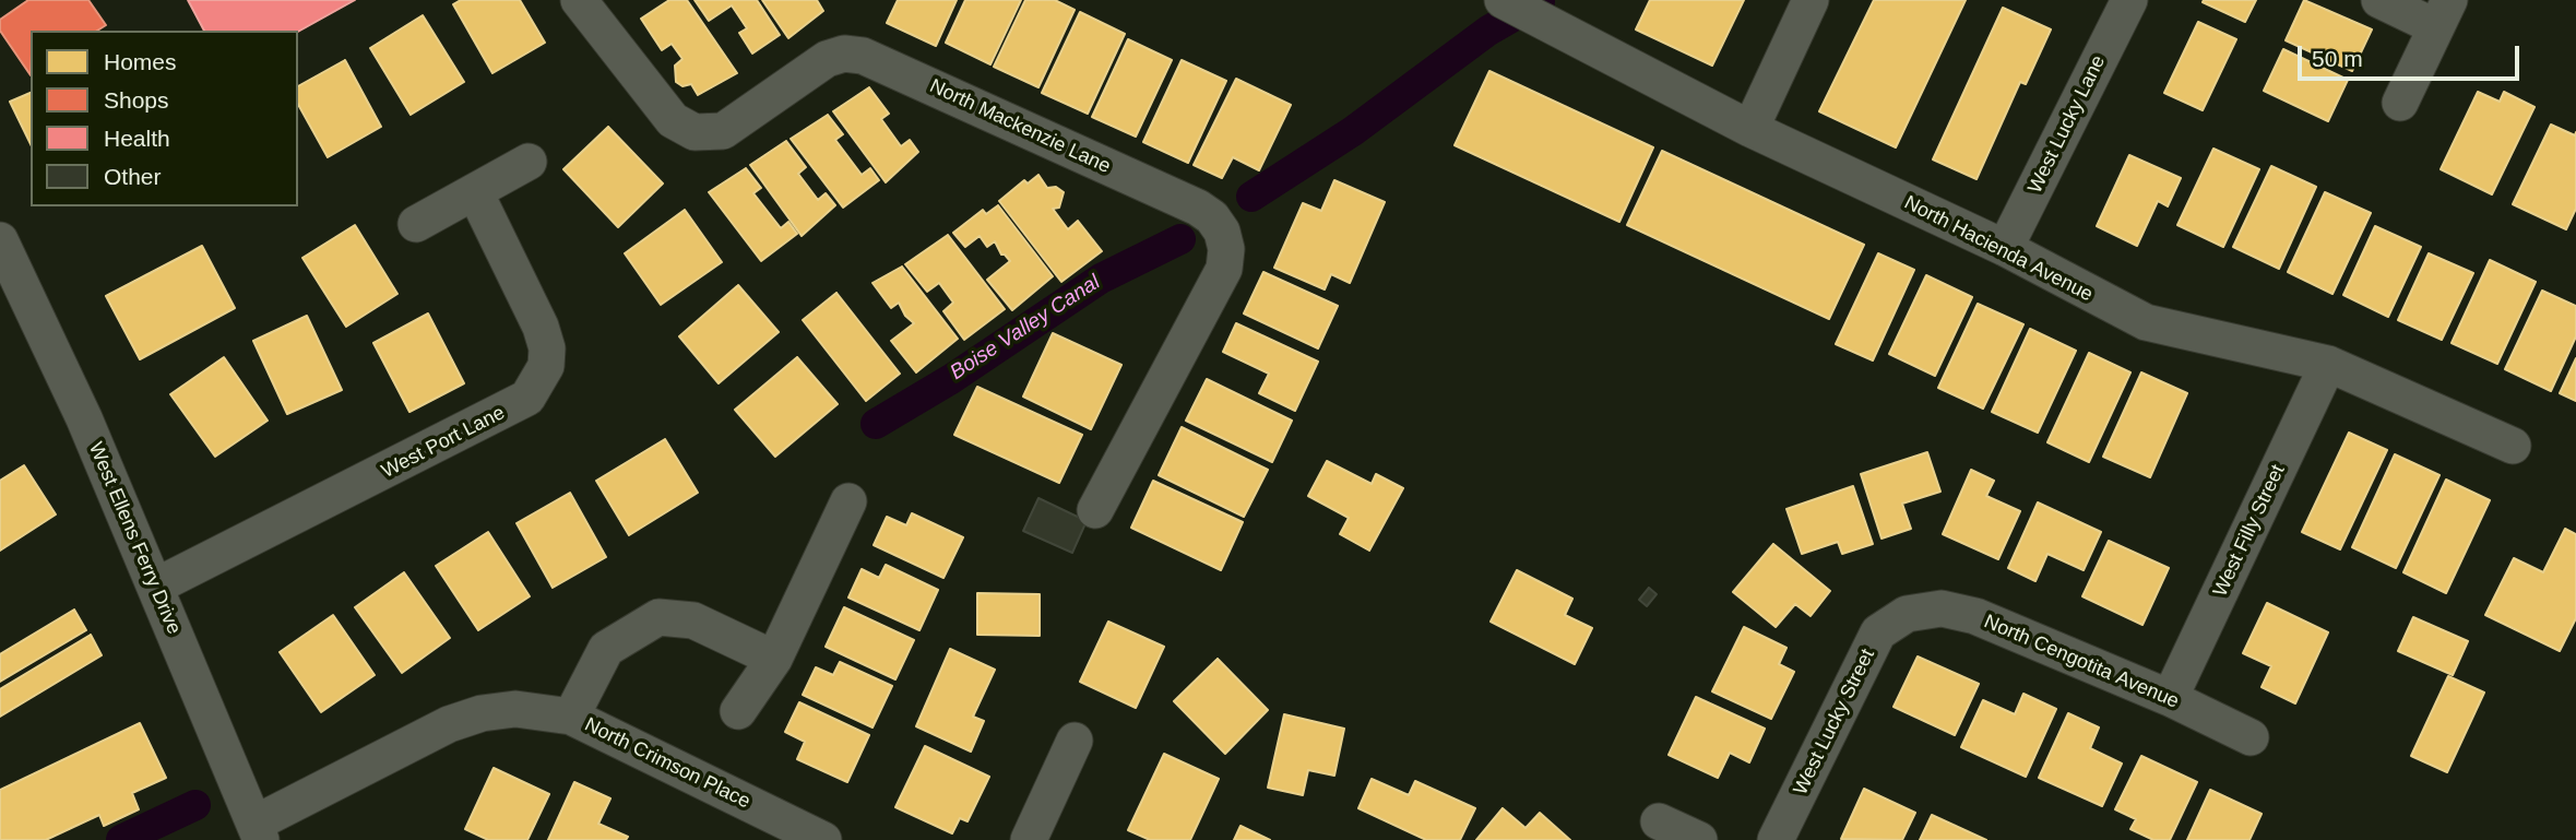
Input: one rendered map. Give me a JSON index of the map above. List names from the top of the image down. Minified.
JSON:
{"streets":{"street":["West Lucky Lane","North Mackenzie Lane","North Hacienda Avenue","West Port Lane","West Filly Street","West Ellens Ferry Drive","North Cengotita Avenue","West Lucky Street","North Crimson Place"]},"crossings":[["West Lucky Lane","North Hacienda Avenue"],["North Hacienda Avenue","West Filly Street"],["West Port Lane","West Ellens Ferry Drive"],["West Filly Street","North Cengotita Avenue"],["West Ellens Ferry Drive","North Crimson Place"],["North Cengotita Avenue","West Lucky Street"]],"water":["Boise Valley Canal"],"legend":["Homes","Shops","Health","Other"],"scale_bar":"50 m"}
